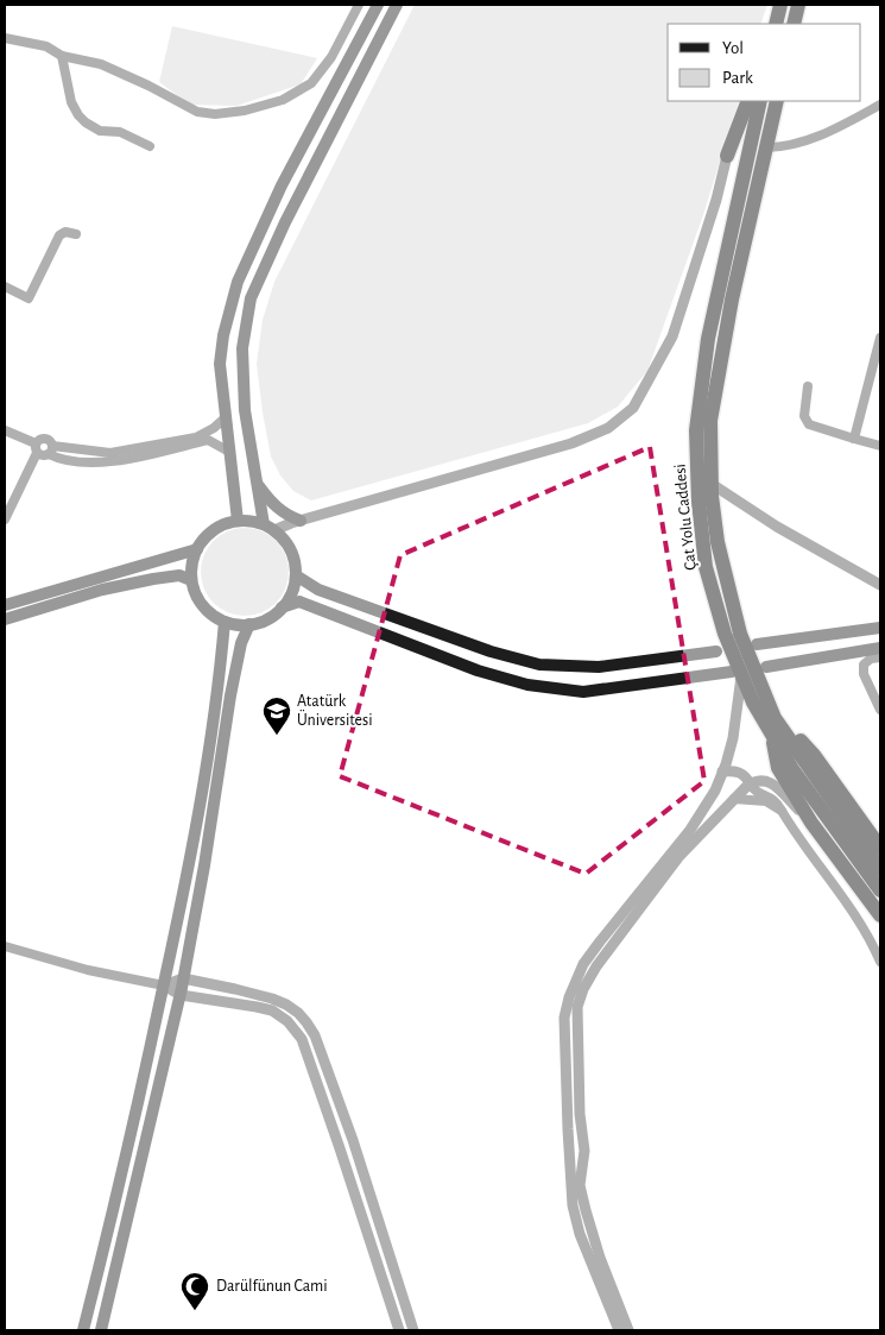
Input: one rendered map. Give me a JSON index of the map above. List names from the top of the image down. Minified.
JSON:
{"streets":{"highway":["Çat Yolu Caddesi"]},"places":{"school or university":["Atatürk Üniversitesi"],"mosque":["Darülfünun Cami"]},"legend":["Yol","Park"]}
